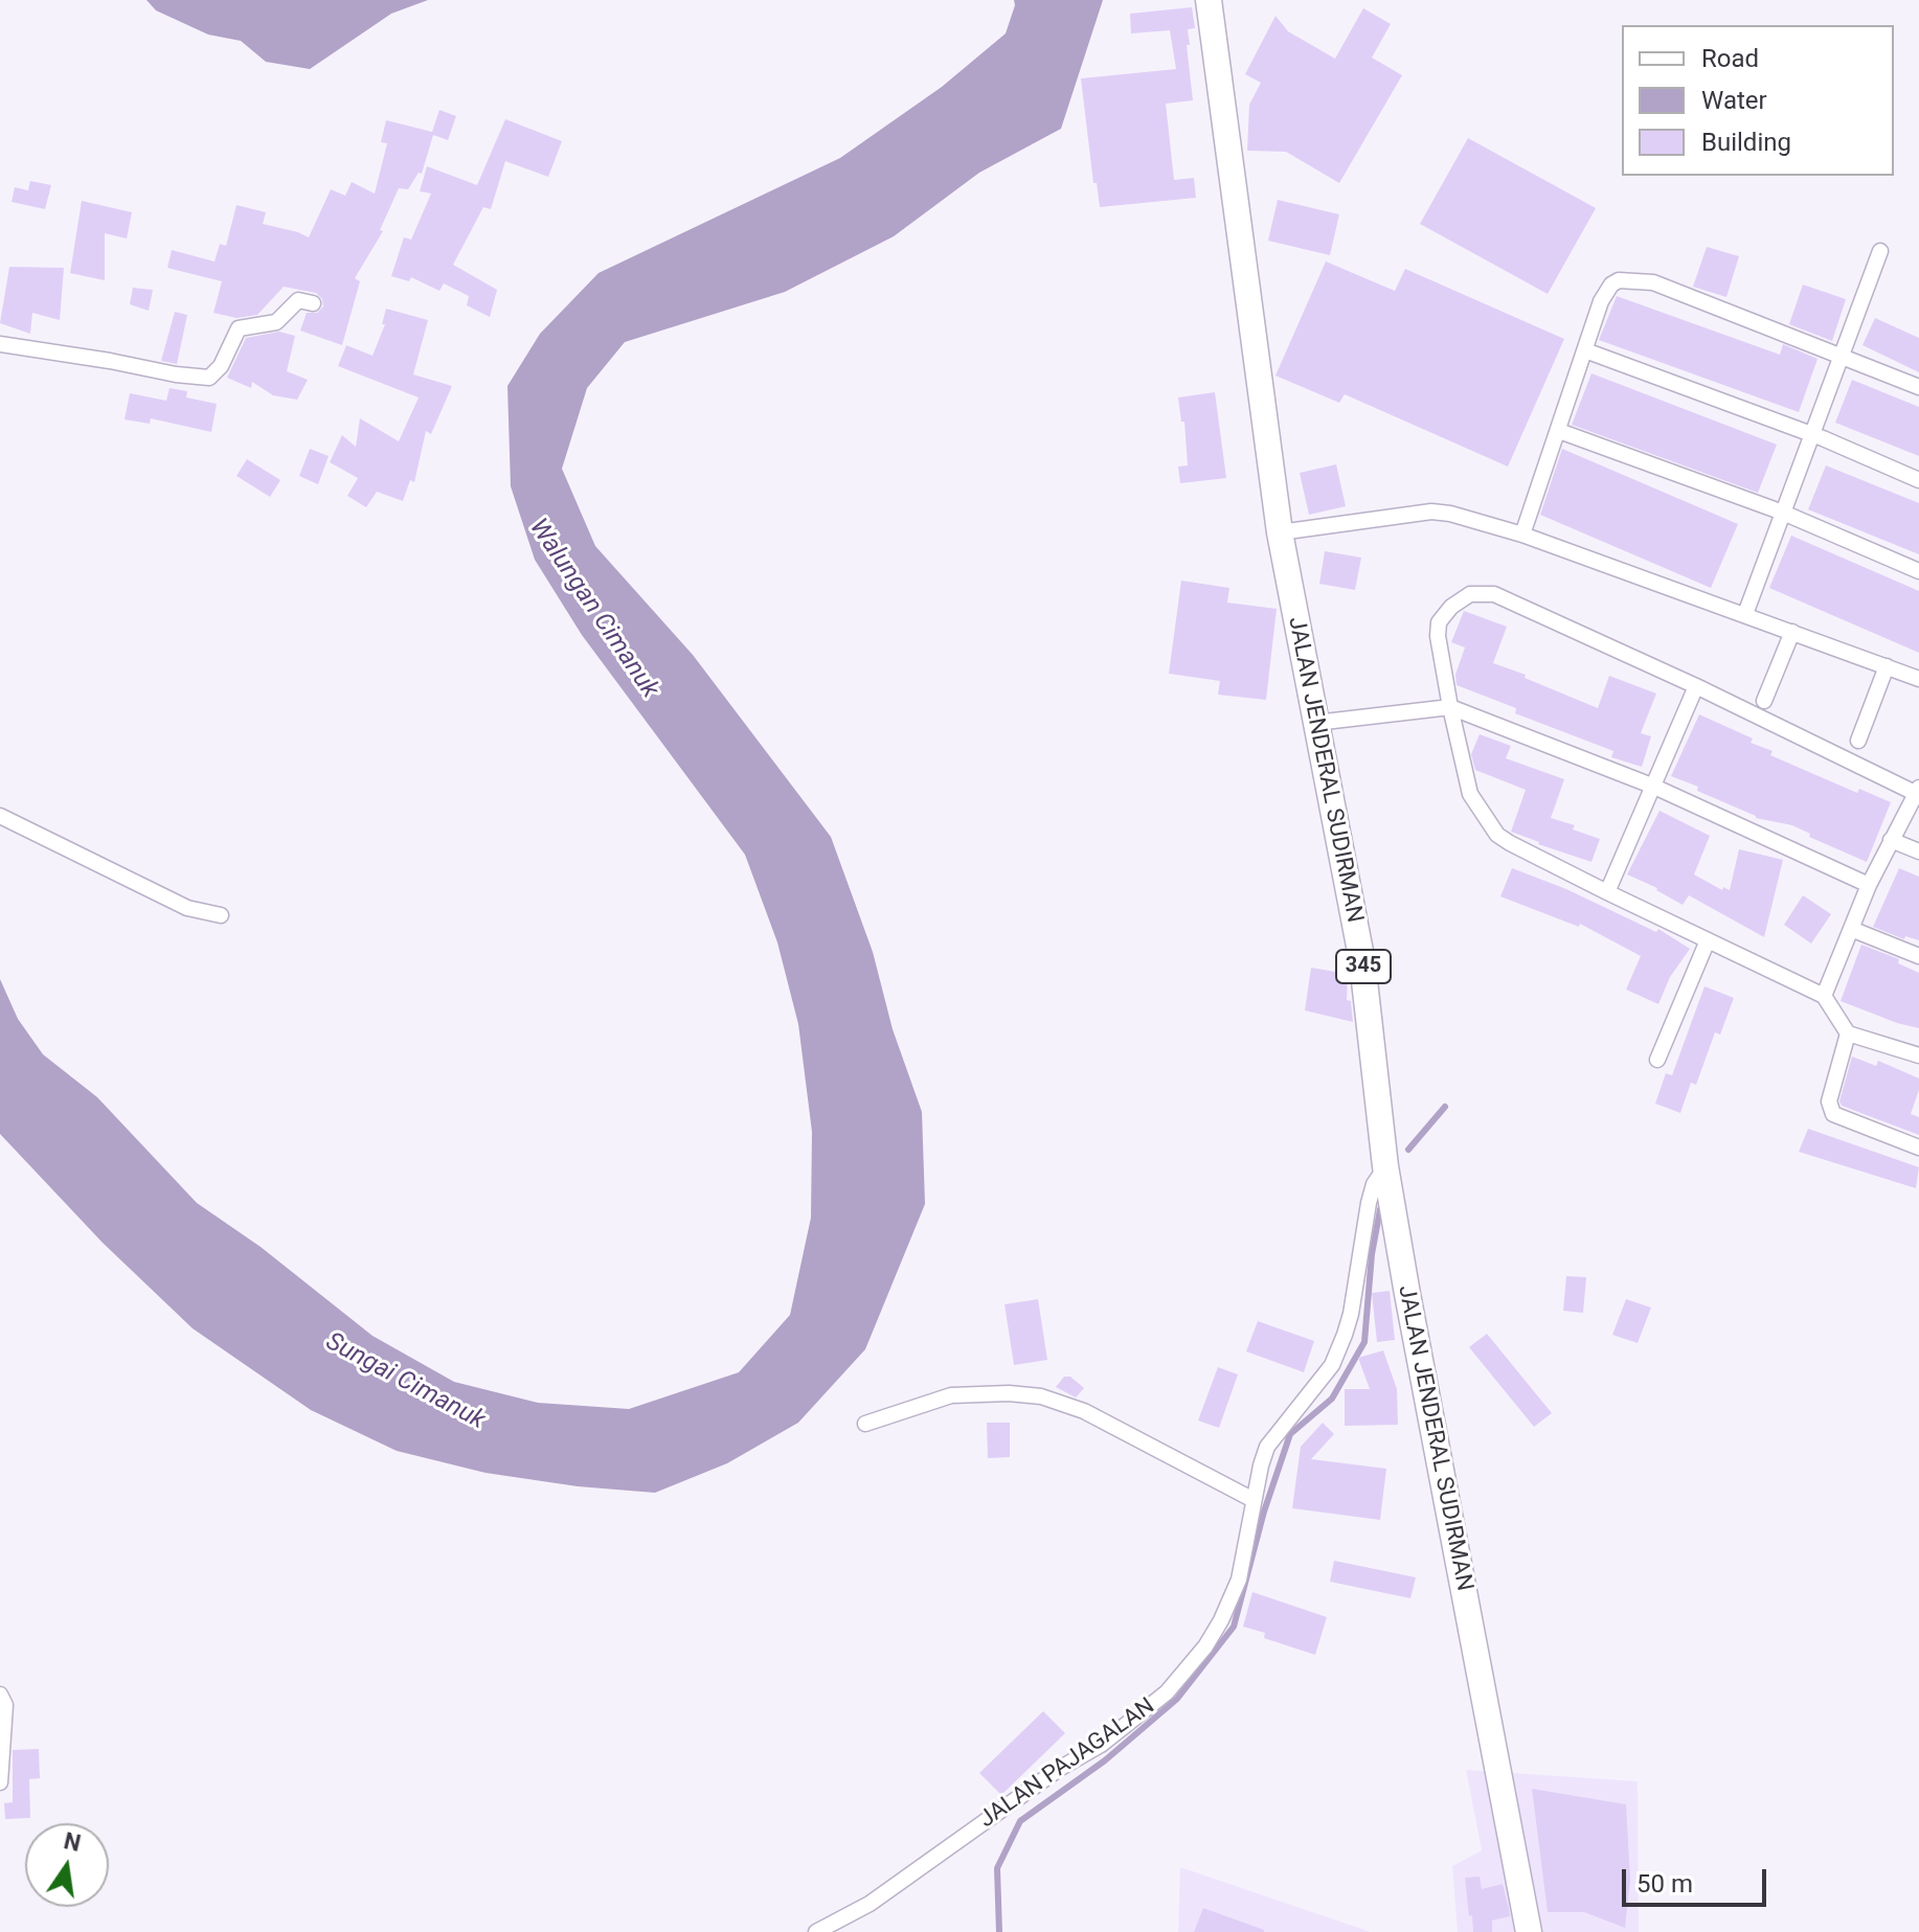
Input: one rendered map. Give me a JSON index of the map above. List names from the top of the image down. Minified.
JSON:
{"streets":{"main road":["JALAN JENDERAL SUDIRMAN","345"],"street":["JALAN PAJAGALAN"]},"crossings":[["JALAN JENDERAL SUDIRMAN","JALAN PAJAGALAN"]],"water":["Walungan Cimanuk","Sungai Cimanuk"],"legend":["Road","Water","Building"],"scale_bar":"50 m","north":"top"}
